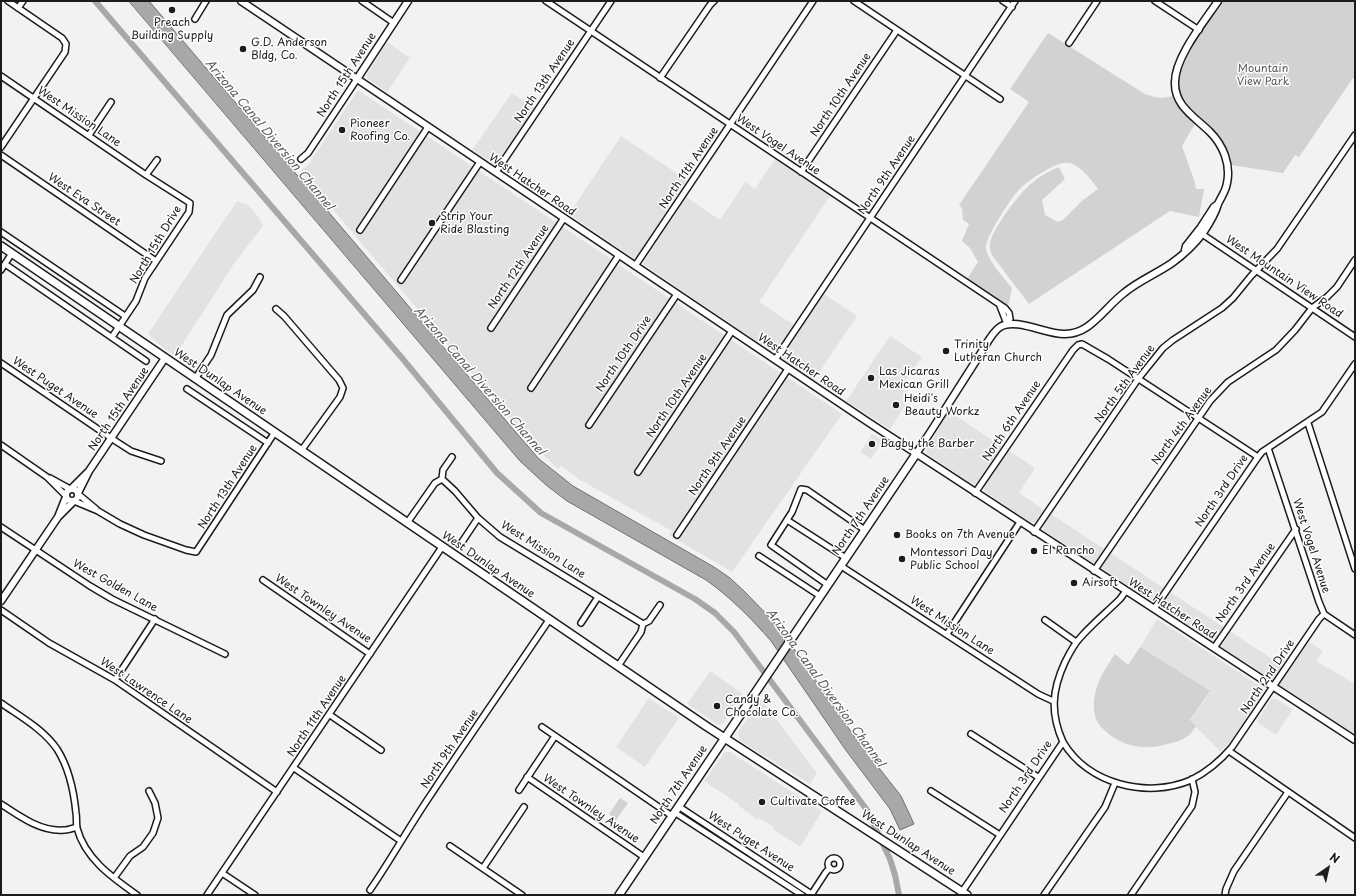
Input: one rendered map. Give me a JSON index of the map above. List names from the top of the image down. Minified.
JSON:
{"streets":{"main road":["West Dunlap Avenue","North 7th Avenue"],"street":["North 15th Avenue","North 13th Avenue","North 10th Avenue","West Mission Lane","West Vogel Avenue","North 11th Avenue","North 9th Avenue","West Hatcher Road","West Eva Street","North 15th Drive","North 12th Avenue","West Mountain View Road","North 10th Drive","North 5th Avenue","West Puget Avenue","North 6th Avenue","North 4th Avenue","North 3rd Drive","North 3rd Avenue","West Golden Lane","West Townley Avenue","North 2nd Drive","West Lawrence Lane"]},"crossings":[["North 15th Avenue","West Hatcher Road"],["North 15th Avenue","West Dunlap Avenue"],["North 15th Avenue","West Puget Avenue"],["North 15th Avenue","West Golden Lane"],["North 13th Avenue","West Vogel Avenue"],["North 13th Avenue","West Hatcher Road"],["North 13th Avenue","West Dunlap Avenue"],["North 10th Avenue","West Vogel Avenue"],["North 10th Avenue","West Hatcher Road"],["West Mission Lane","North 15th Drive"],["West Mission Lane","North 3rd Drive"],["West Mission Lane","North 7th Avenue"],["West Vogel Avenue","North 11th Avenue"],["West Vogel Avenue","North 9th Avenue"],["West Vogel Avenue","North 3rd Drive"],["West Vogel Avenue","North 7th Avenue"],["West Vogel Avenue","North 3rd Avenue"],["West Vogel Avenue","North 2nd Drive"],["North 11th Avenue","West Hatcher Road"],["North 11th Avenue","West Dunlap Avenue"],["North 11th Avenue","West Townley Avenue"],["North 11th Avenue","West Lawrence Lane"],["North 9th Avenue","West Hatcher Road"],["North 9th Avenue","West Dunlap Avenue"],["West Hatcher Road","North 12th Avenue"],["West Hatcher Road","North 10th Drive"],["West Hatcher Road","North 5th Avenue"],["West Hatcher Road","North 6th Avenue"],["West Hatcher Road","North 4th Avenue"],["West Hatcher Road","North 3rd Drive"],["West Hatcher Road","North 7th Avenue"],["West Hatcher Road","North 3rd Avenue"],["West Hatcher Road","North 2nd Drive"],["West Eva Street","North 15th Drive"],["North 15th Drive","West Dunlap Avenue"],["West Mountain View Road","North 5th Avenue"],["West Mountain View Road","North 4th Avenue"],["West Dunlap Avenue","North 3rd Drive"],["West Dunlap Avenue","North 7th Avenue"],["North 5th Avenue","North 6th Avenue"],["West Puget Avenue","North 7th Avenue"],["North 7th Avenue","West Townley Avenue"]],"water":["Arizona Canal Diversion Channel"],"parks":["Mountain View Park"],"places":["Preach Building Supply","G.D. Anderson Bldg, Co.","Pioneer Roofing Co.","Strip Your Ride Blasting","Trinity Lutheran Church","Las Jicaras Mexican Grill","Heidi's Beauty Workz","Bagby the Barber","Books on 7th Avenue","El Rancho","Montessori Day Public School","Airsoft","Candy & Chocolate Co.","Cultivate Coffee"],"north":"top right"}
